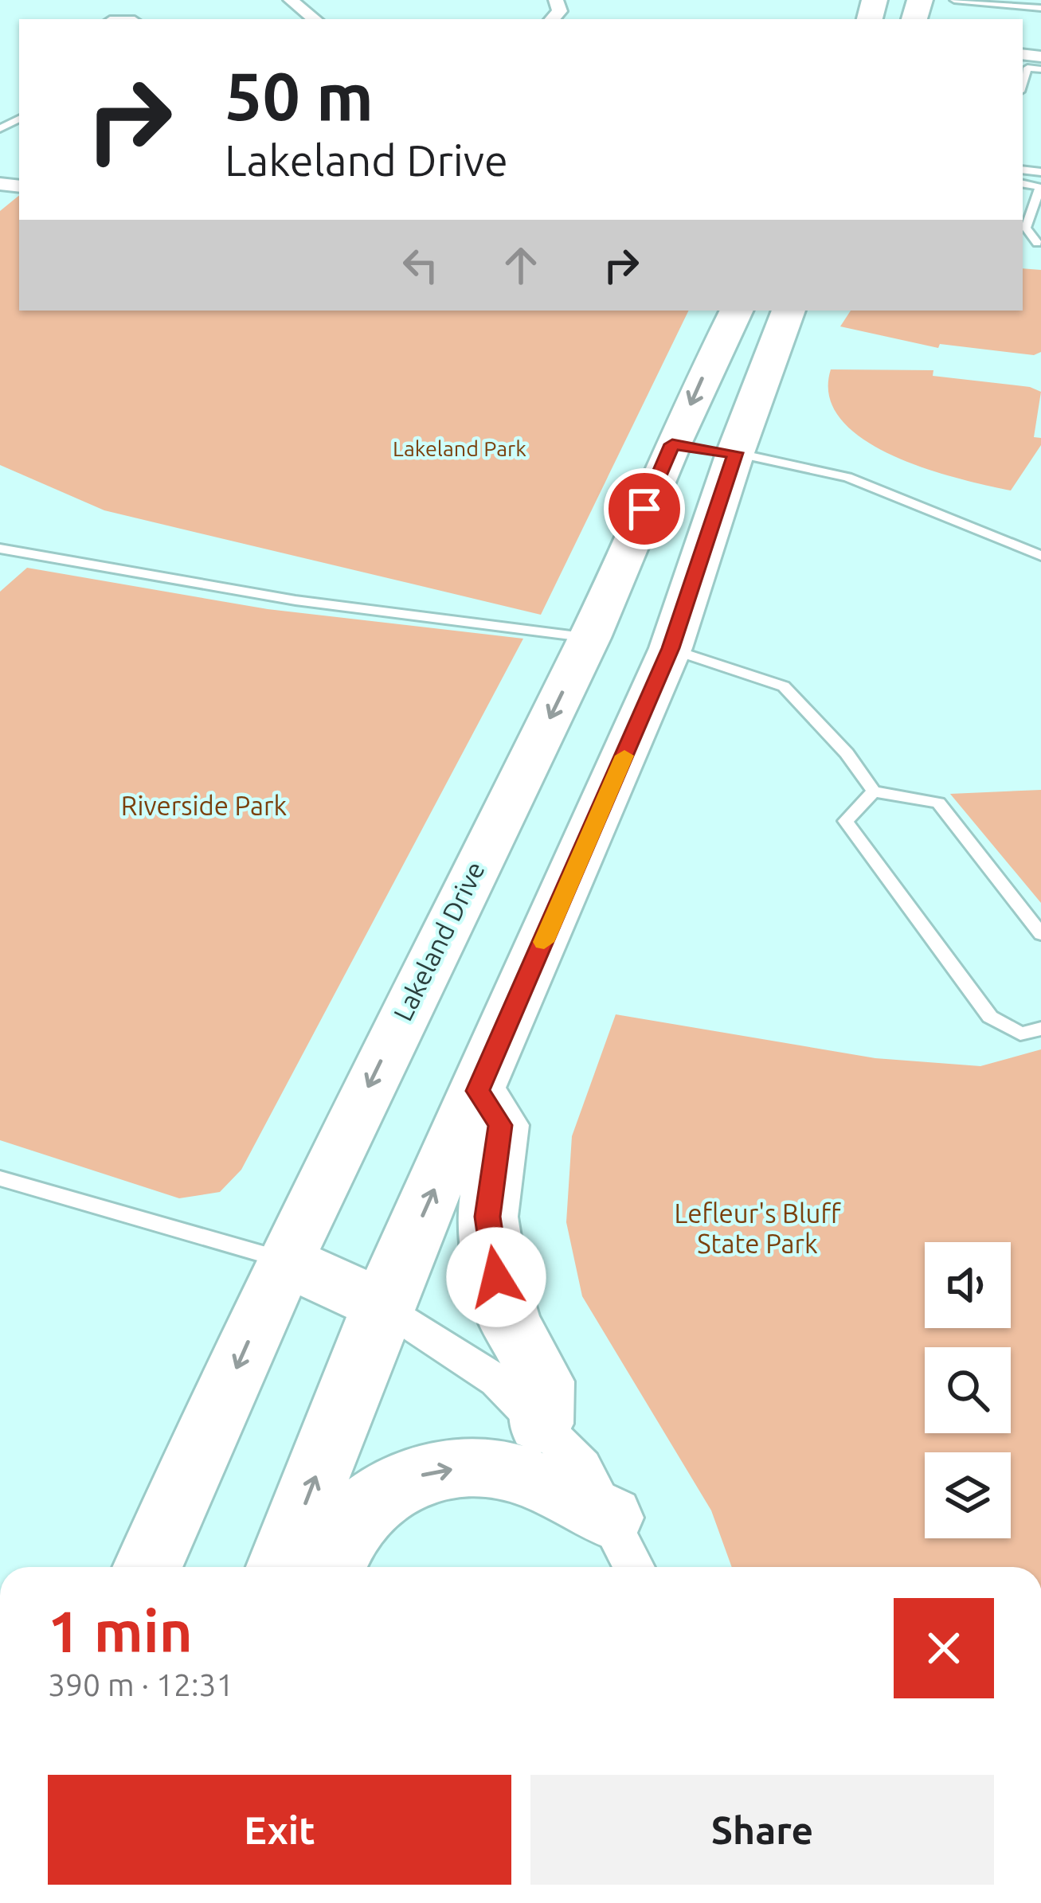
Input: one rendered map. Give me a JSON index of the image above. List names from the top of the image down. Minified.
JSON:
{"streets":{"highway":["Lakeland Drive"]},"parks":["Lakeland Park","Riverside Park","Lefleur's Bluff State Park"],"page":{"turn":["50 m","Lakeland Drive"],"heading":["1 min","390 m · 12:31"],"buttons":["Exit","Share"]}}
